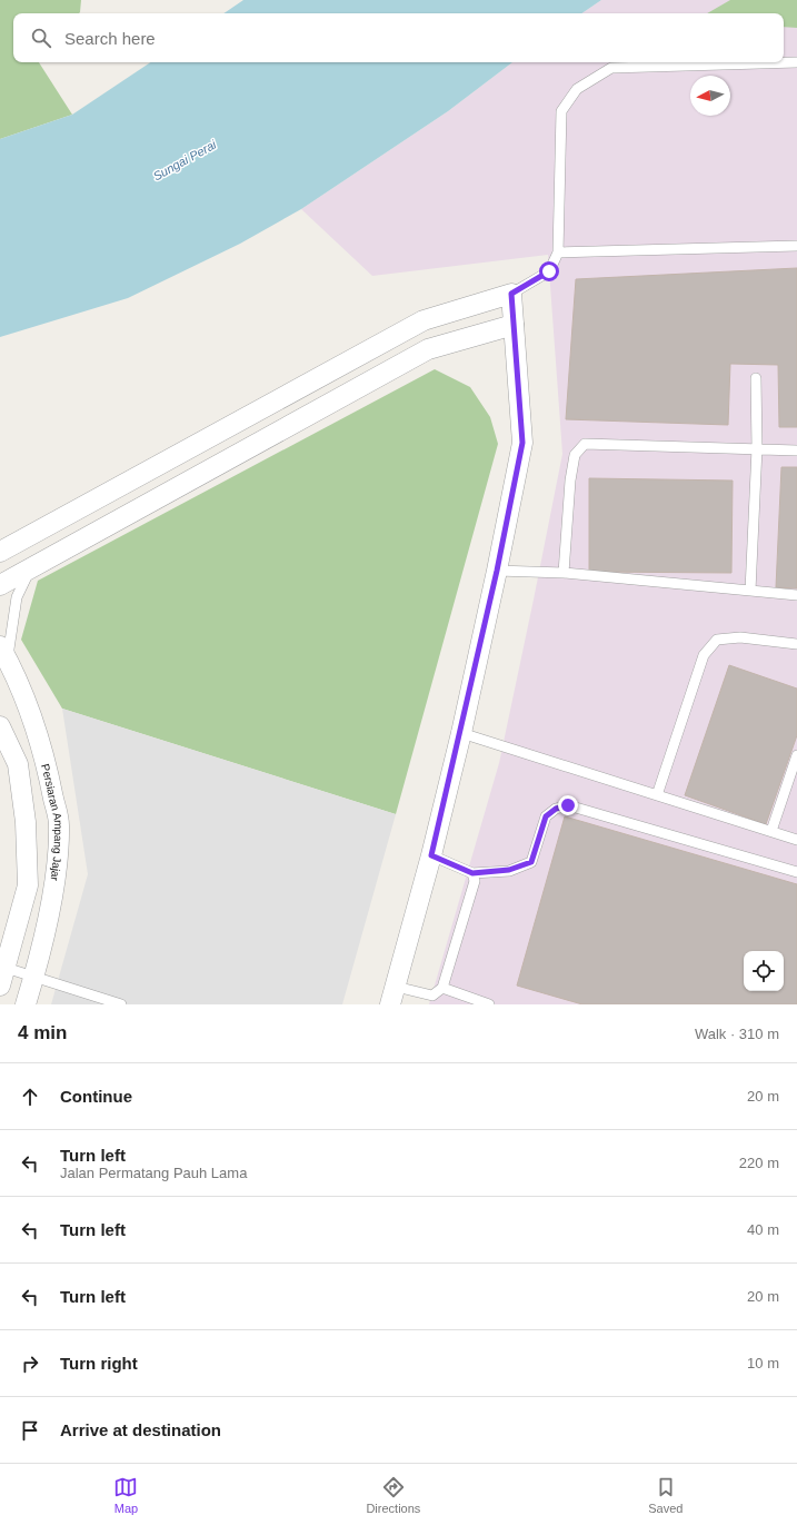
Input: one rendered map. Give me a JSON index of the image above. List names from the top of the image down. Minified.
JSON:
{"streets":{"street":["Persiaran Ampang Jajar"]},"water":["Sungai Perai"],"north":"left","page":{"search":"Search here","heading":["4 min","Walk · 310 m"],"list":[["Continue","20 m"],["Turn left","Jalan Permatang Pauh Lama","220 m"],["Turn left","40 m"],["Turn left","20 m"],["Turn right","10 m"],"Arrive at destination"],"nav":["Map","Directions","Saved"]}}
